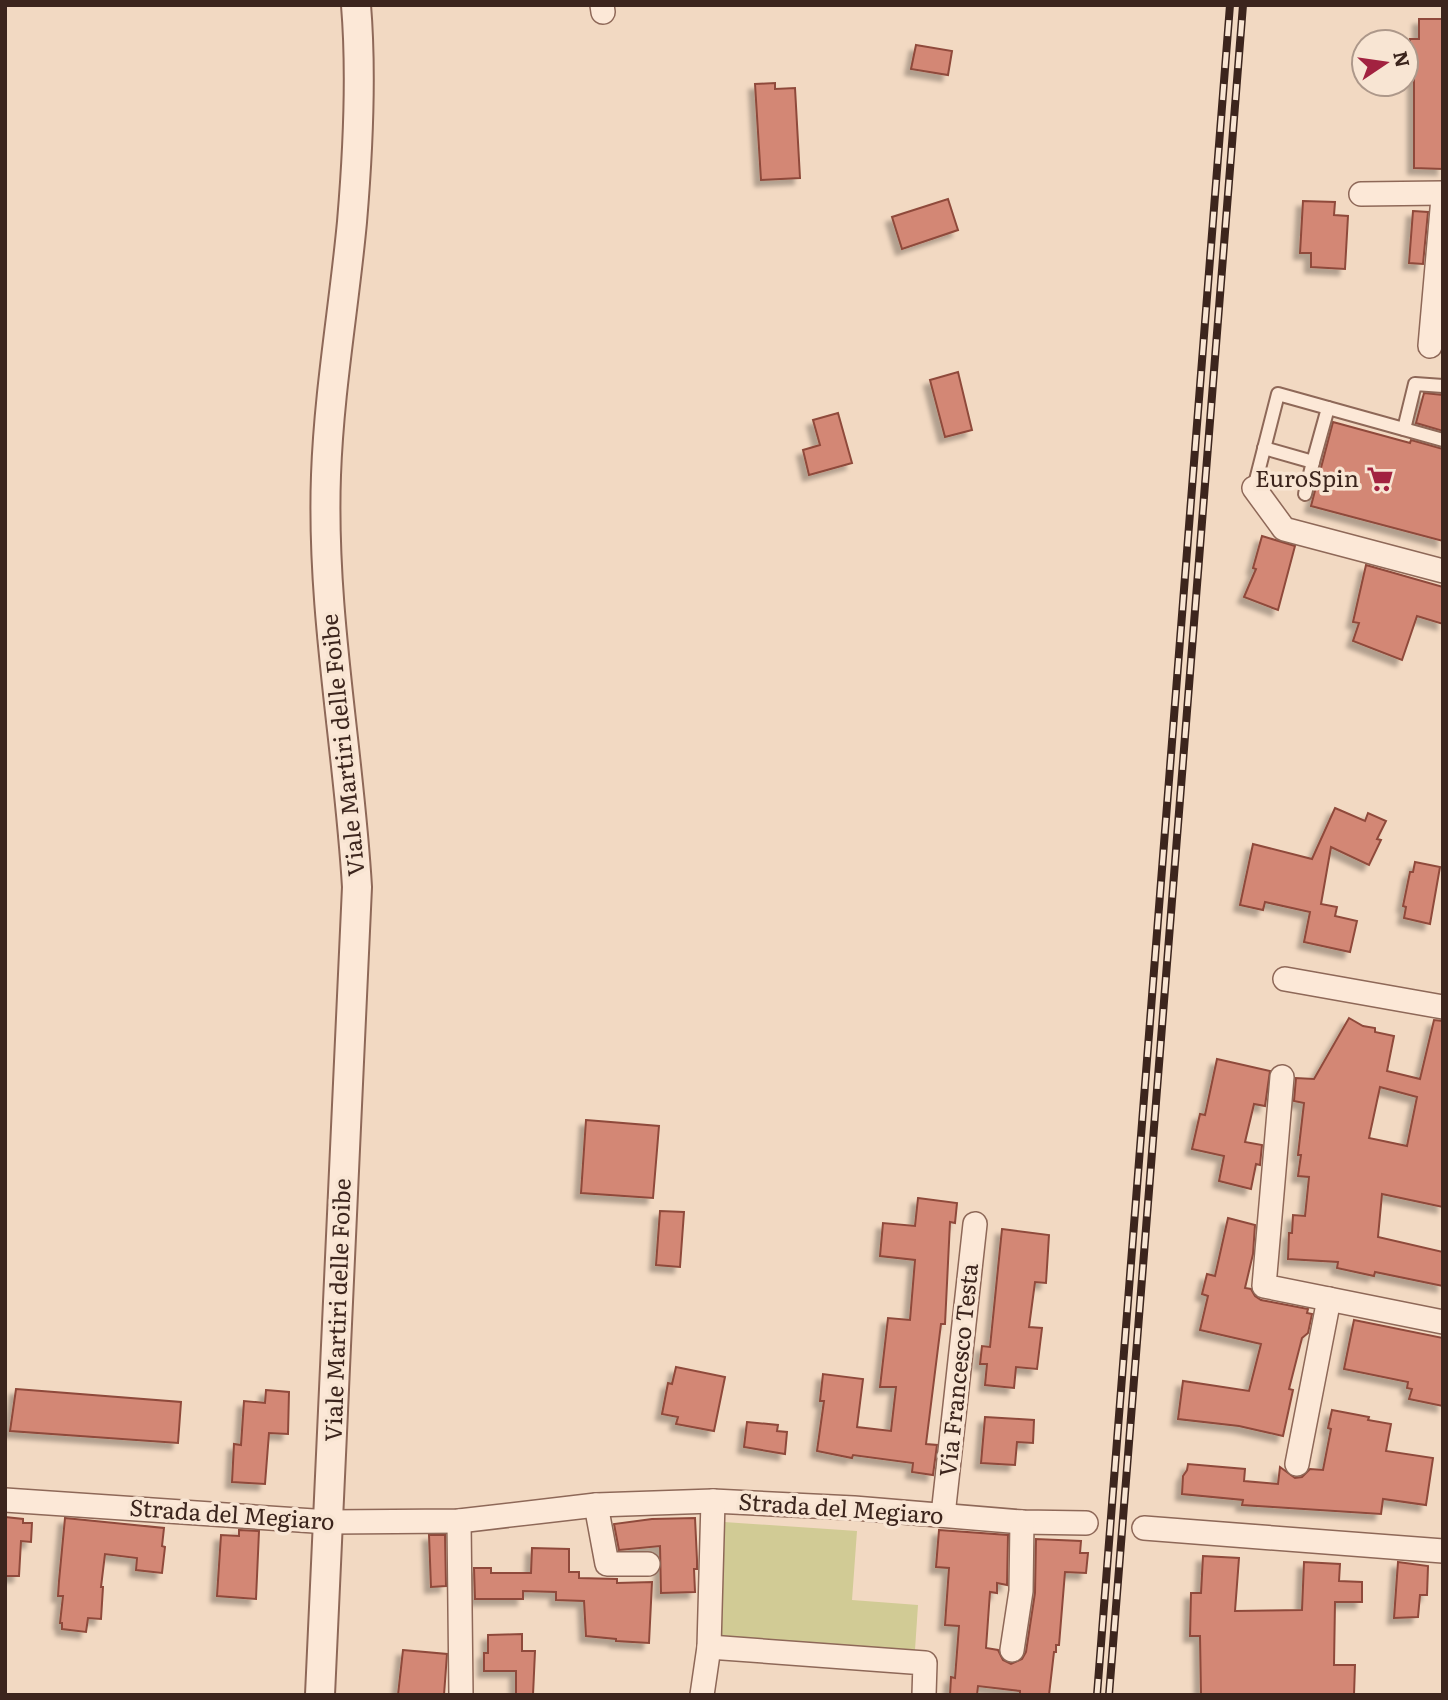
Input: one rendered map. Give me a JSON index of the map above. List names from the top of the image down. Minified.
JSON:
{"streets":{"street":["Viale Martiri delle Foibe","Via Francesco Testa","Strada del Megiaro"]},"crossings":[["Viale Martiri delle Foibe","Strada del Megiaro"],["Via Francesco Testa","Strada del Megiaro"]],"places":{"supermarket":["EuroSpin"]},"north":"right"}
